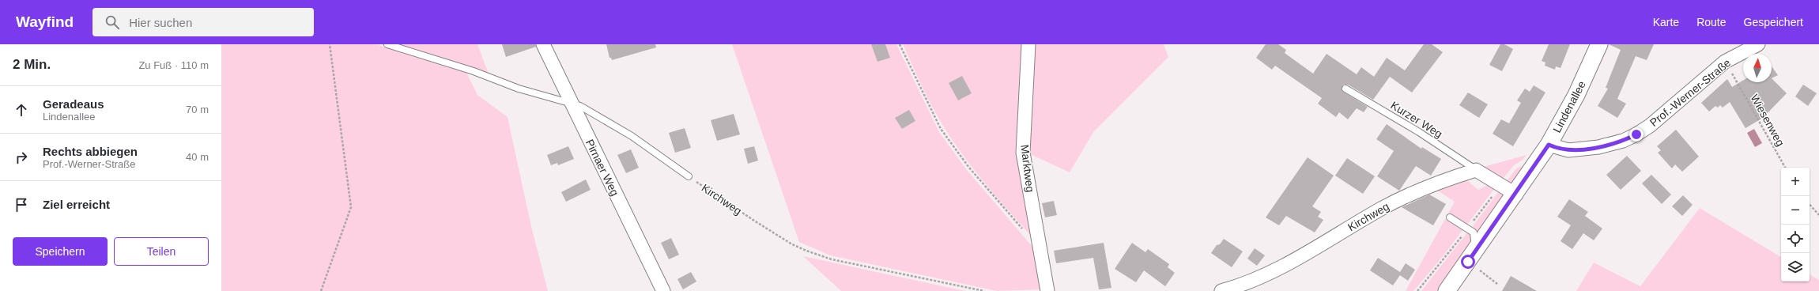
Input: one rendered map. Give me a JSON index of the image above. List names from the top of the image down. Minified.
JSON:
{"streets":{"street":["Prof.-Werner-Straße","Lindenallee","Pirnaer Weg","Marktweg","Kirchweg"],"lane":["Kurzer Weg"],"path":["Wiesenweg"]},"crossings":[["Prof.-Werner-Straße","Lindenallee"],["Prof.-Werner-Straße","Wiesenweg"],["Kurzer Weg","Kirchweg"]],"north":"top","page":{"header":"Wayfind","search":"Hier suchen","nav":["Karte","Route","Gespeichert"],"heading":["2 Min.","Zu Fuß · 110 m"],"list":[["Geradeaus","Lindenallee","70 m"],["Rechts abbiegen","Prof.-Werner-Straße","40 m"],"Ziel erreicht"],"map_buttons":["+","−"],"buttons":["Speichern","Teilen"]}}
